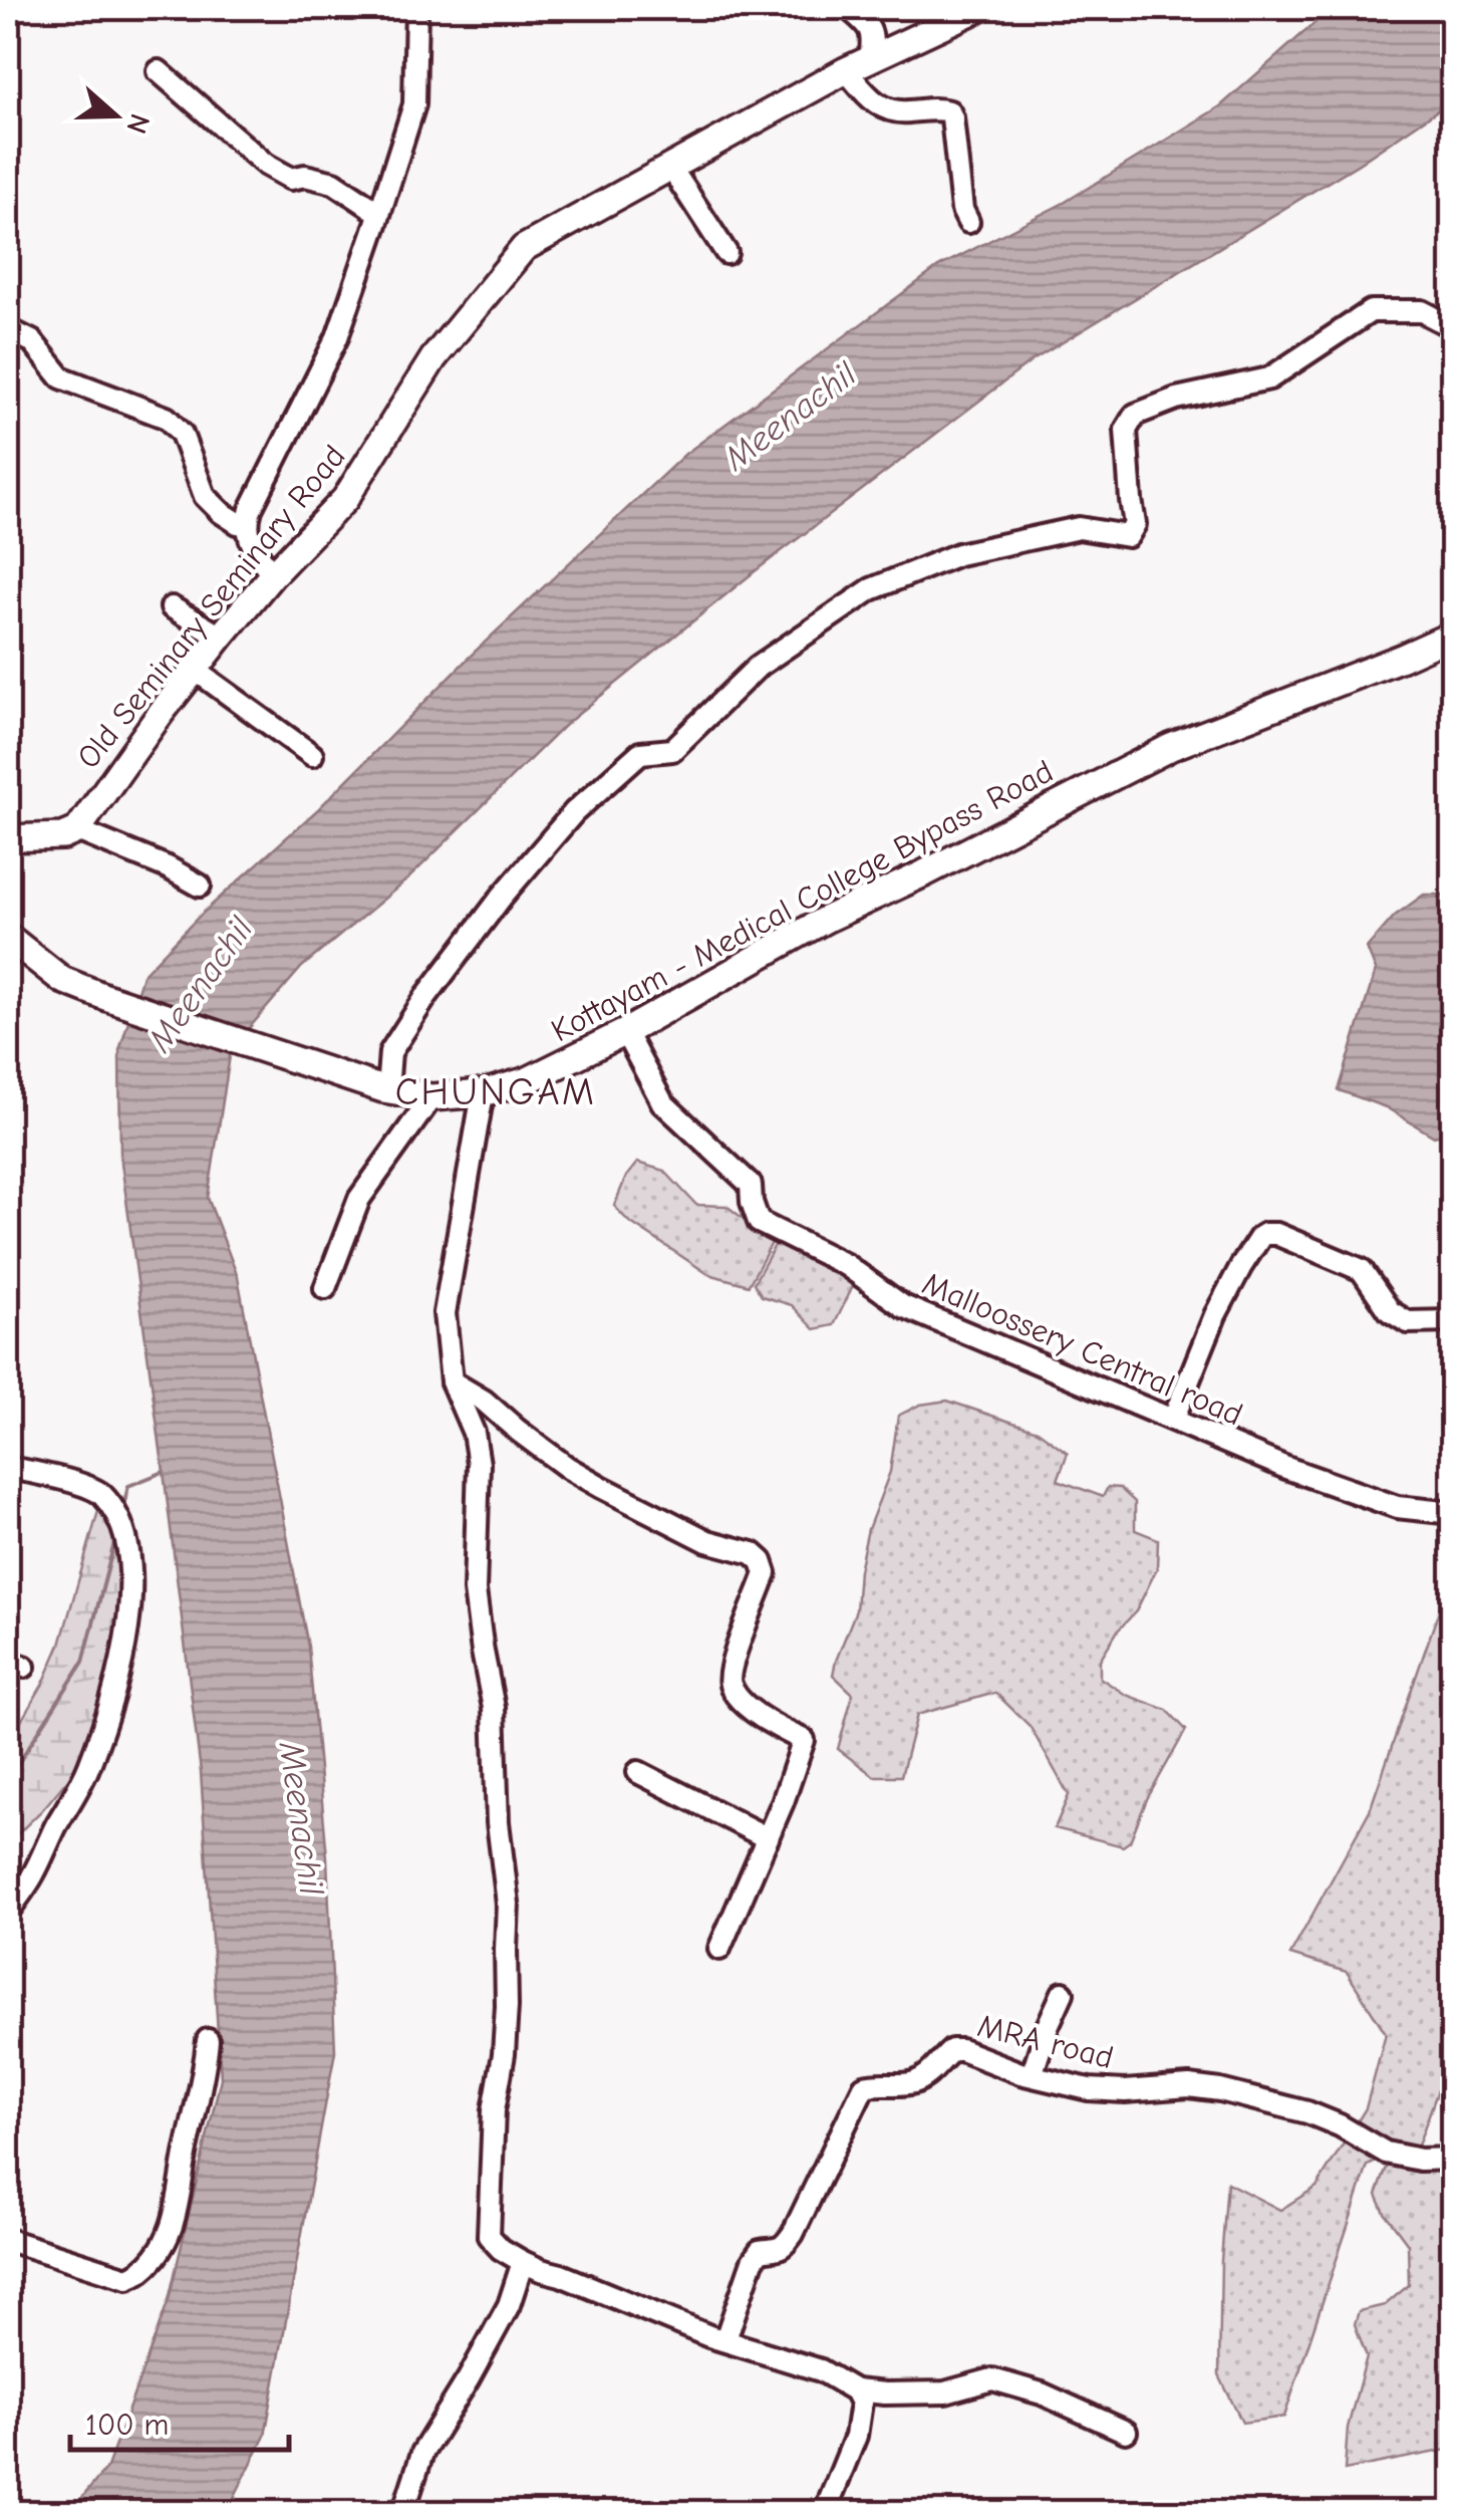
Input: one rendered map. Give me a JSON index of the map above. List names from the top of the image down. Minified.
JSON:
{"streets":{"main road":["Old Seminary Seminary Road","Kottayam - Medical College Bypass Road"],"street":["Malloossery Central road","MRA road"]},"crossings":[["Kottayam - Medical College Bypass Road","Malloossery Central road"]],"districts":["CHUNGAM"],"water":["Meenachil"],"scale_bar":"100 m","north":"right"}
